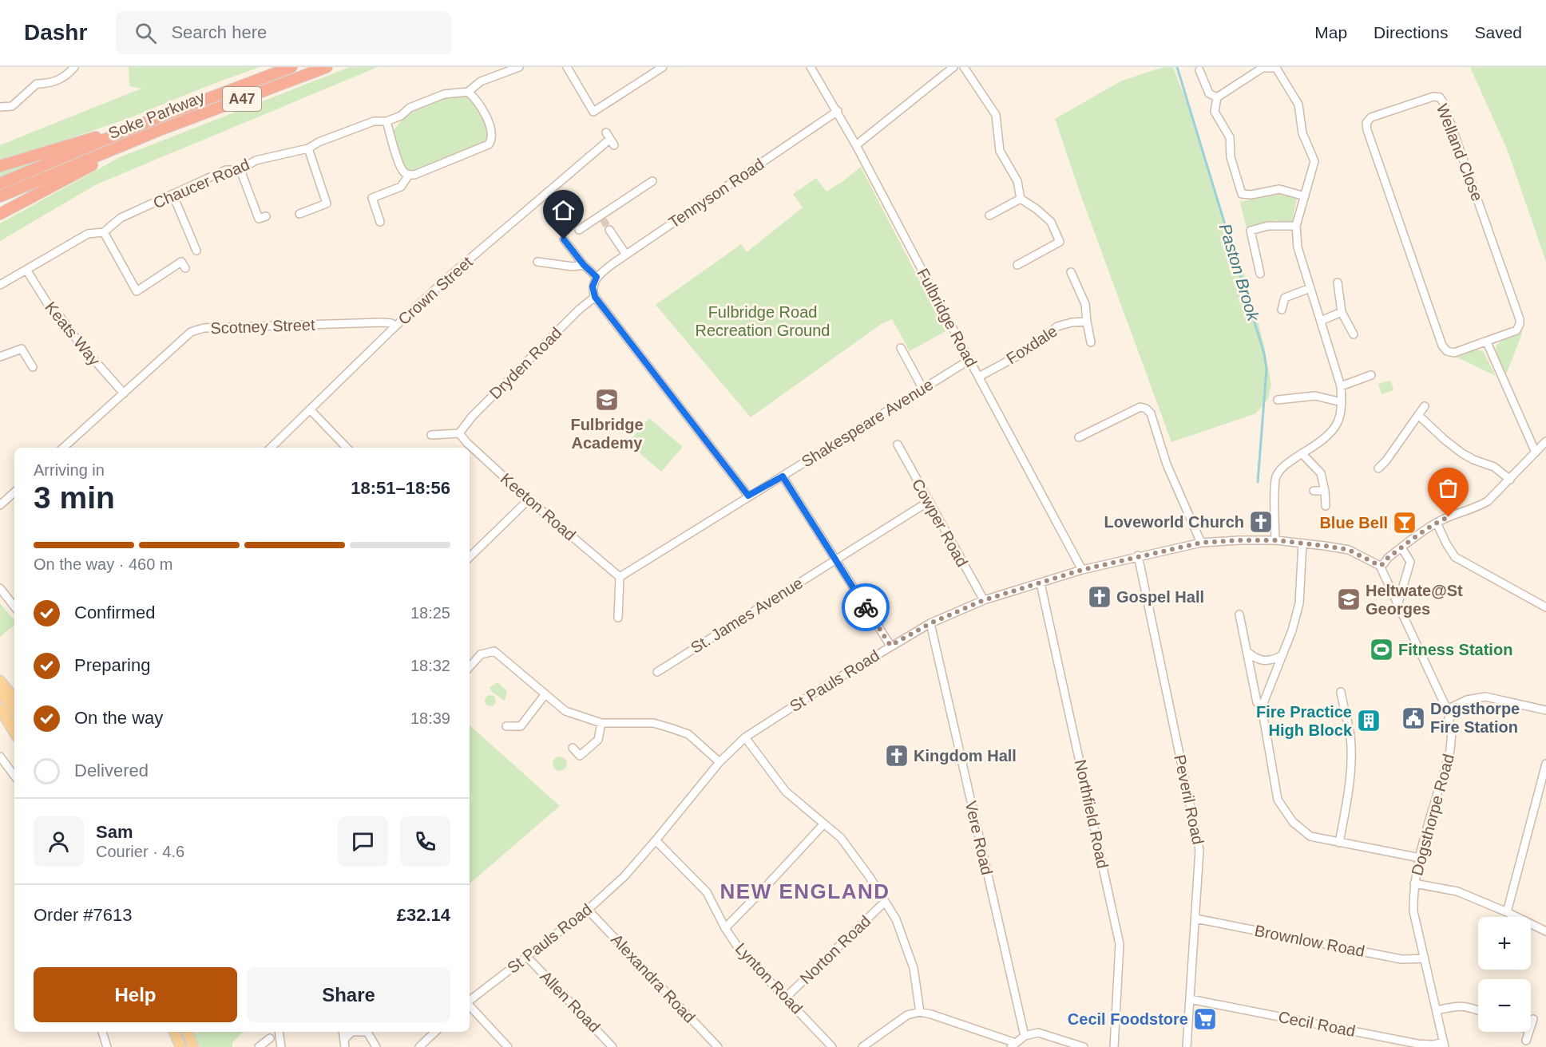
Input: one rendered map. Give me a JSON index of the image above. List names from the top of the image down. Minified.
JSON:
{"streets":{"highway":["A47","Soke Parkway"],"street":["Welland Close","Chaucer Road","Tennyson Road","Crown Street","Fulbridge Road","Scotney Street","Keats Way","Foxdale","Dryden Road","Shakespeare Avenue","Keeton Road","Cowper Road","St. James Avenue","St Pauls Road","Peveril Road","Northfield Road","Dogsthorpe Road","Vere Road","Brownlow Road","Norton Road","Alexandra Road","Lynton Road","Allen Road","Cecil Road"]},"crossings":[["A47","Soke Parkway"],["Chaucer Road","Keats Way"],["Tennyson Road","Fulbridge Road"],["Crown Street","Scotney Street"],["Fulbridge Road","Foxdale"],["Fulbridge Road","Shakespeare Avenue"],["Fulbridge Road","St Pauls Road"],["Scotney Street","Keats Way"],["Dryden Road","Keeton Road"],["Shakespeare Avenue","Keeton Road"],["Cowper Road","St. James Avenue"],["Cowper Road","St Pauls Road"],["St Pauls Road","Peveril Road"],["St Pauls Road","Northfield Road"],["St Pauls Road","Dogsthorpe Road"],["St Pauls Road","Vere Road"],["St Pauls Road","Alexandra Road"],["St Pauls Road","Lynton Road"],["St Pauls Road","Allen Road"],["Peveril Road","Brownlow Road"],["Peveril Road","Cecil Road"],["Dogsthorpe Road","Brownlow Road"],["Dogsthorpe Road","Cecil Road"],["Norton Road","Lynton Road"]],"districts":["NEW ENGLAND"],"water":["Paston Brook"],"parks":["Fulbridge Road Recreation Ground"],"places":{"school or university":["Fulbridge Academy","Heltwate@St Georges"],"church":["Loveworld Church","Gospel Hall","Kingdom Hall"],"bar":["Blue Bell"],"sports":["Fitness Station"],"public building":["Dogsthorpe Fire Station"],"building":["Fire Practice High Block"],"supermarket":["Cecil Foodstore"]},"page":{"header":"Dashr","search":"Search here","nav":["Map","Directions","Saved"],"heading":["3 min","Arriving in","18:51–18:56"],"panel":["Sam","Courier · 4.6","Order #7613","£32.14"],"bar":"On the way · 460 m","list":[["Confirmed","18:25"],["Preparing","18:32"],["On the way","18:39"],"Delivered"],"map_buttons":["+","−"],"buttons":["Help","Share"]}}
